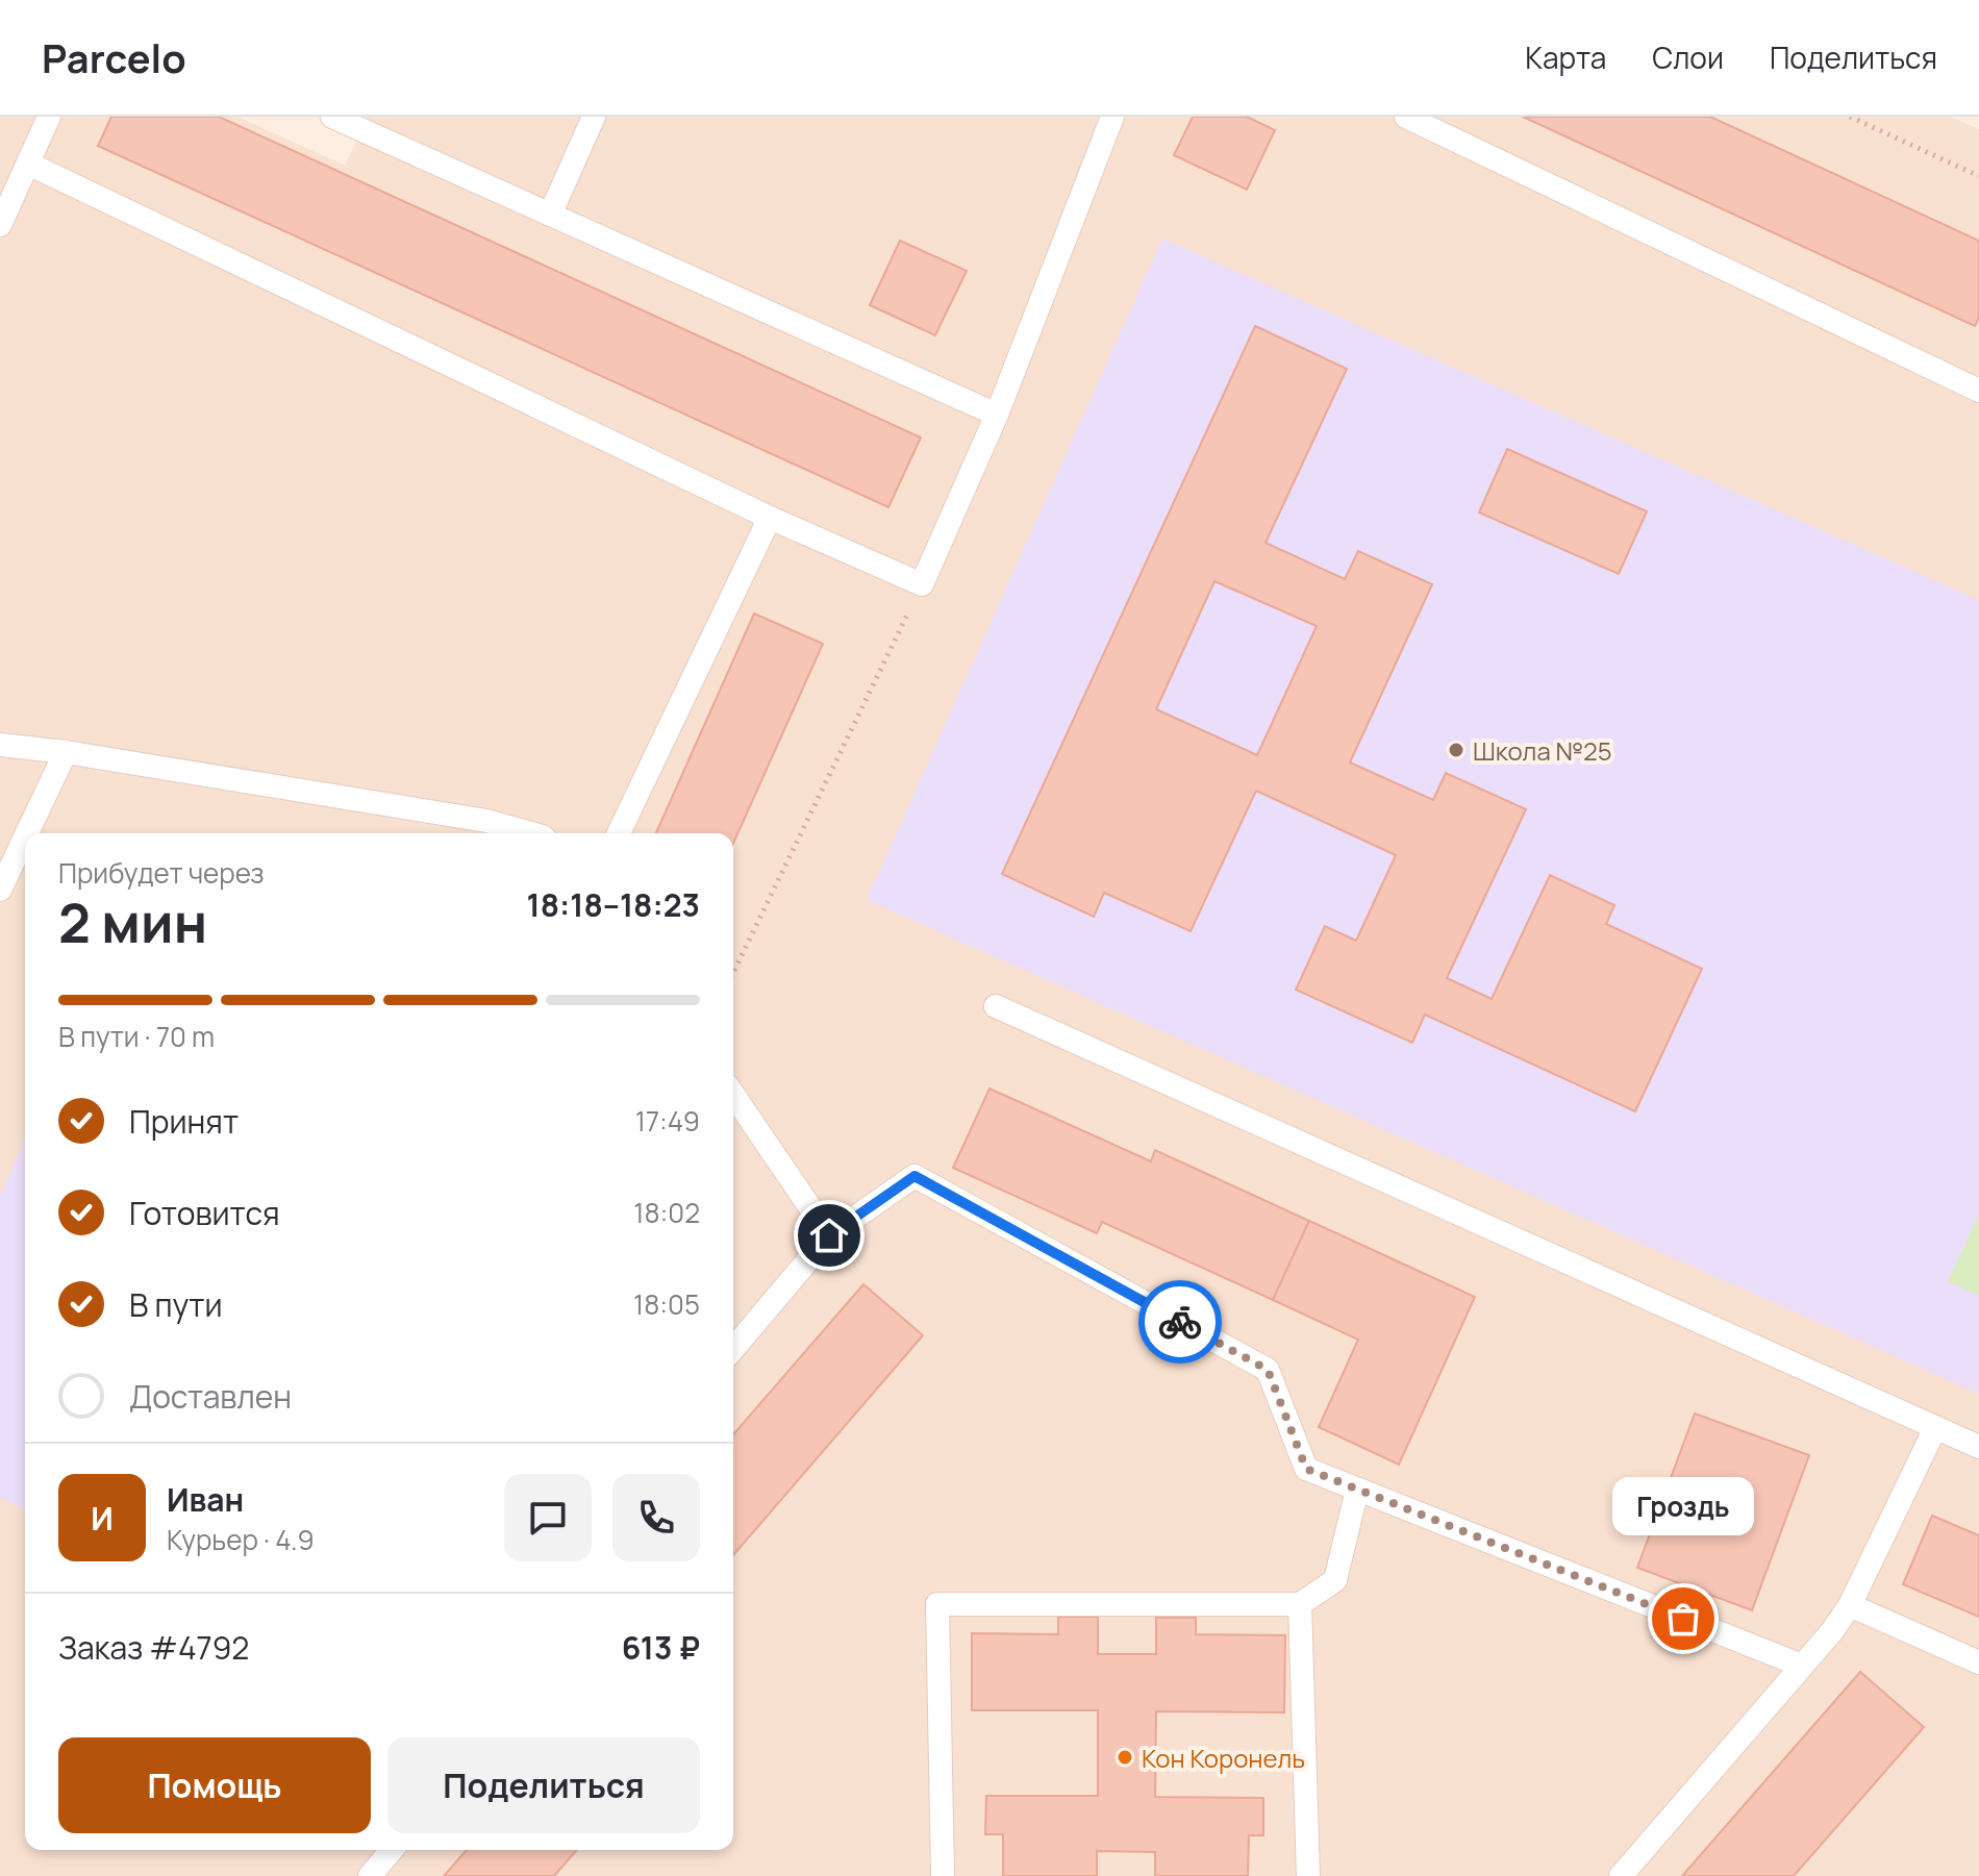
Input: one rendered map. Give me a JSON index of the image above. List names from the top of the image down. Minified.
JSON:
{"places":["Школа №25","Гроздь","Кон Коронель"],"page":{"header":"Parcelo","nav":["Карта","Слои","Поделиться"],"heading":["2 мин","Прибудет через","18:18–18:23"],"panel":["Иван","Курьер · 4.9","Заказ #4792","613 ₽"],"bar":"В пути · 70 m","list":[["Принят","17:49"],["Готовится","18:02"],["В пути","18:05"],"Доставлен"],"round":"И","bubble":"Гроздь","buttons":["Помощь","Поделиться"]}}
